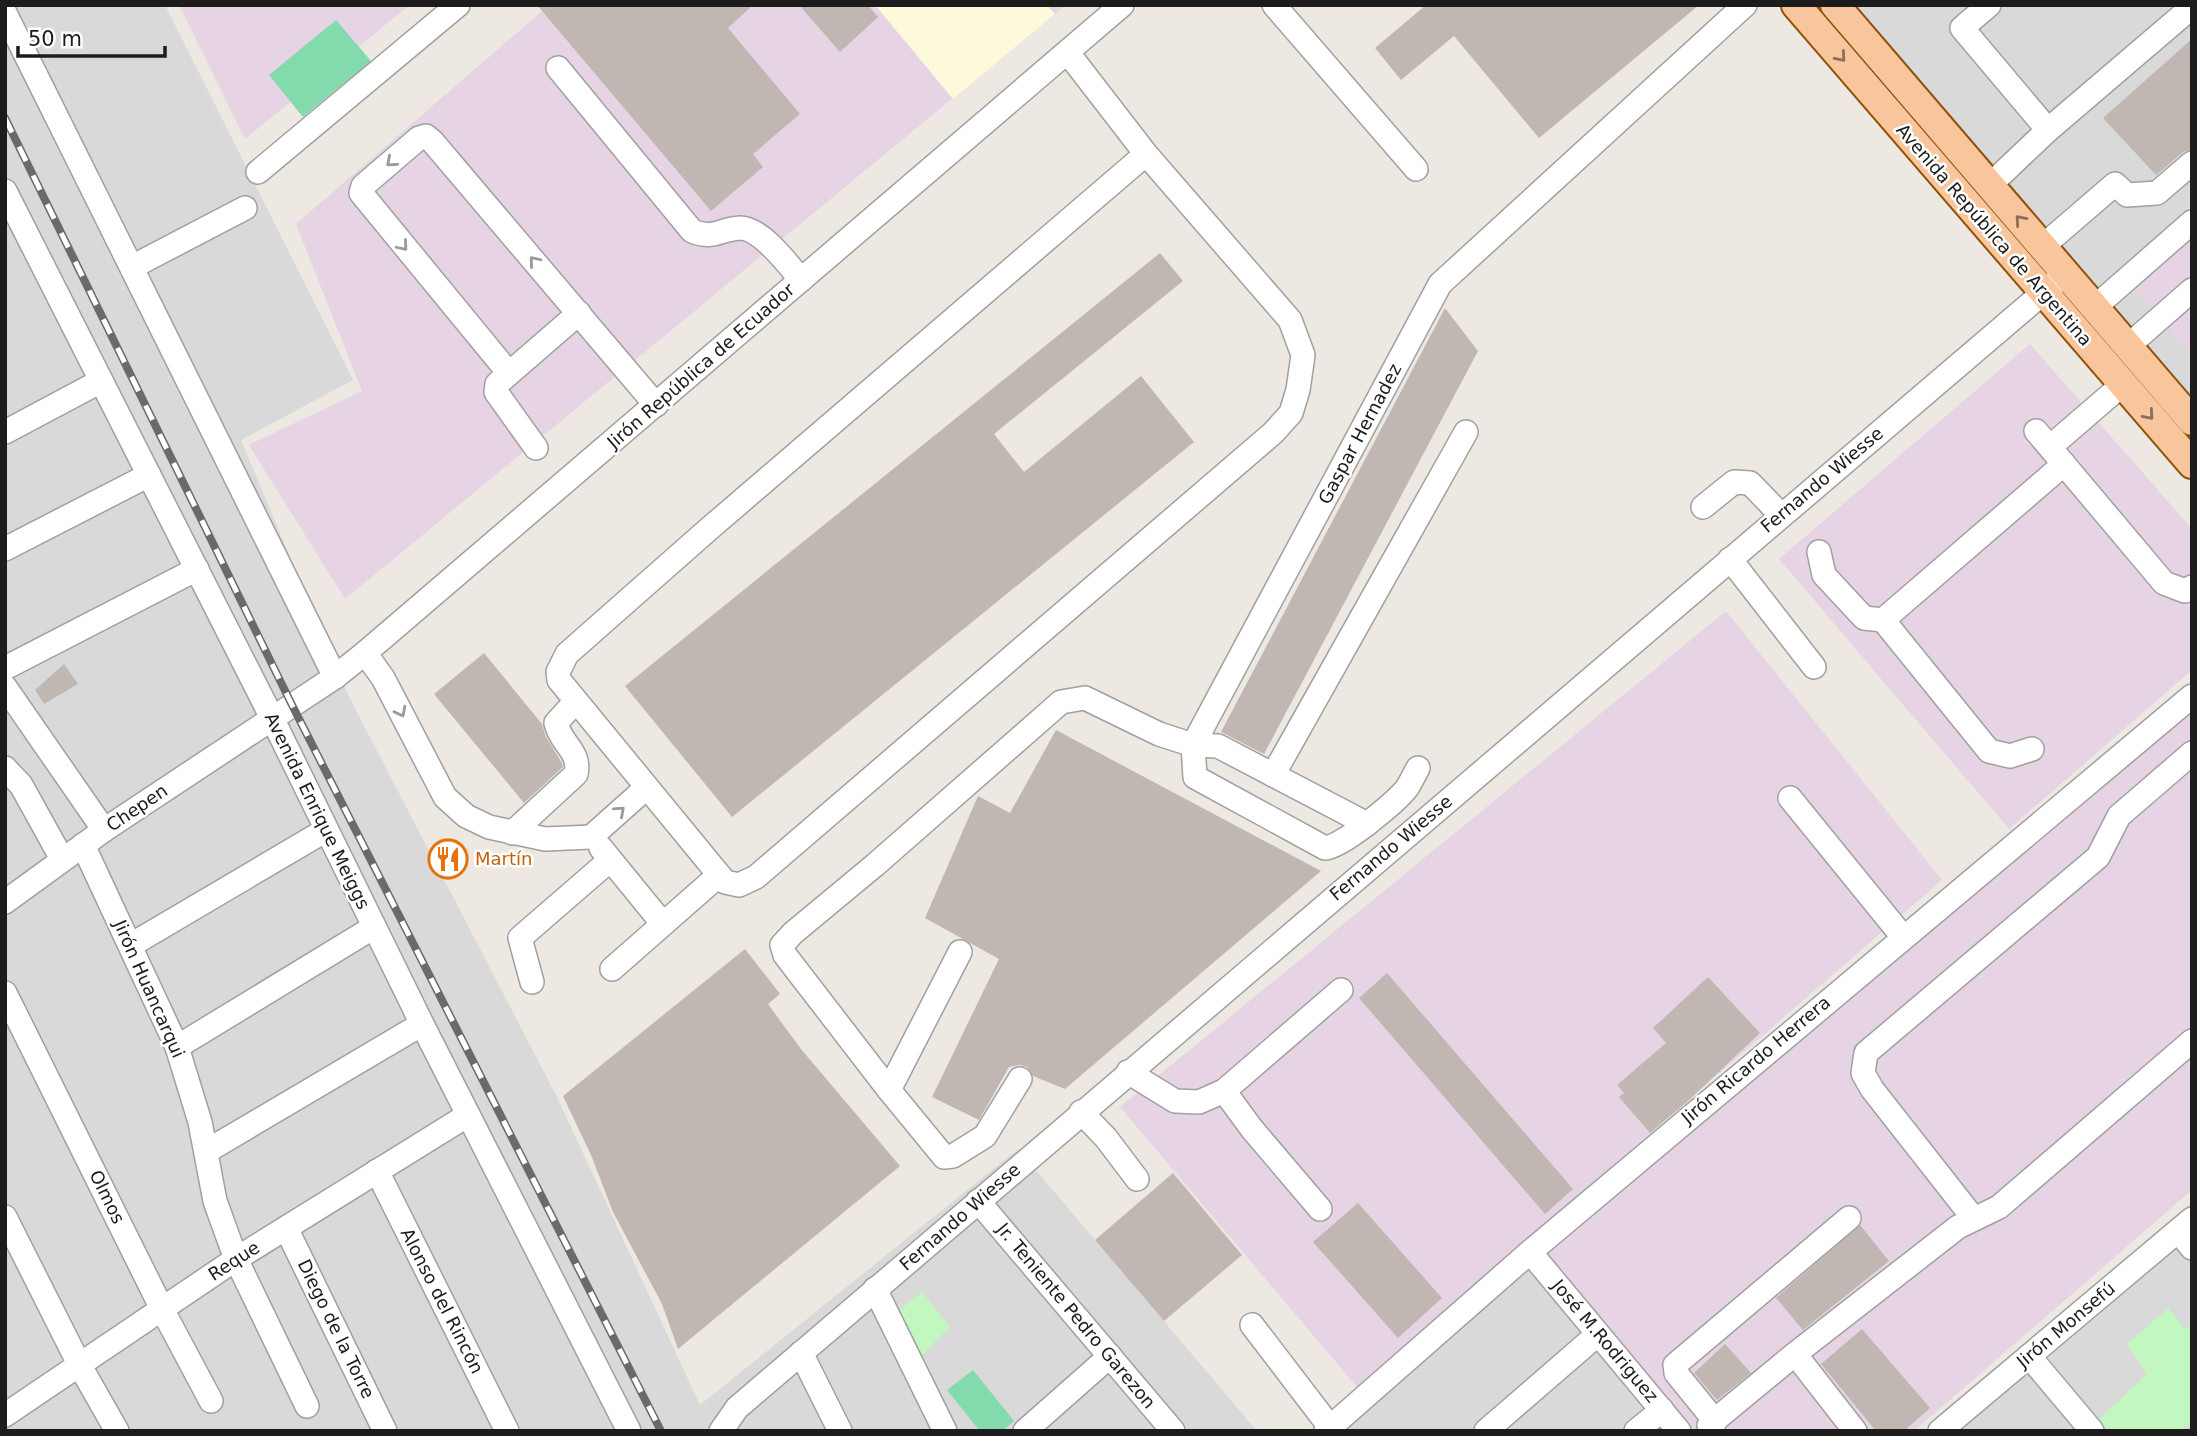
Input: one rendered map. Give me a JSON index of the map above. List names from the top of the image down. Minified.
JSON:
{"streets":{"main road":["Avenida República de Argentina"],"street":["Jirón República de Ecuador","Gaspar Hernadez","Fernando Wiesse","Chepen","Avenida Enrique Meiggs","Jirón Huancarqui","Jirón Ricardo Herrera","Olmos","Reque","Alonso del Rincón","Jr. Teniente Pedro Garezon","Jirón Monsefú","Diego de la Torre","José M.Rodriguez"]},"crossings":[["Avenida República de Argentina","Fernando Wiesse"],["Jirón República de Ecuador","Chepen"],["Jirón República de Ecuador","Avenida Enrique Meiggs"],["Fernando Wiesse","Jr. Teniente Pedro Garezon"],["Chepen","Avenida Enrique Meiggs"],["Chepen","Jirón Huancarqui"],["Avenida Enrique Meiggs","Reque"],["Jirón Huancarqui","Reque"],["Jirón Ricardo Herrera","José M.Rodriguez"],["Olmos","Reque"],["Reque","Alonso del Rincón"],["Reque","Diego de la Torre"]],"places":{"restaurant":["Martín"]},"scale_bar":"50 m"}
